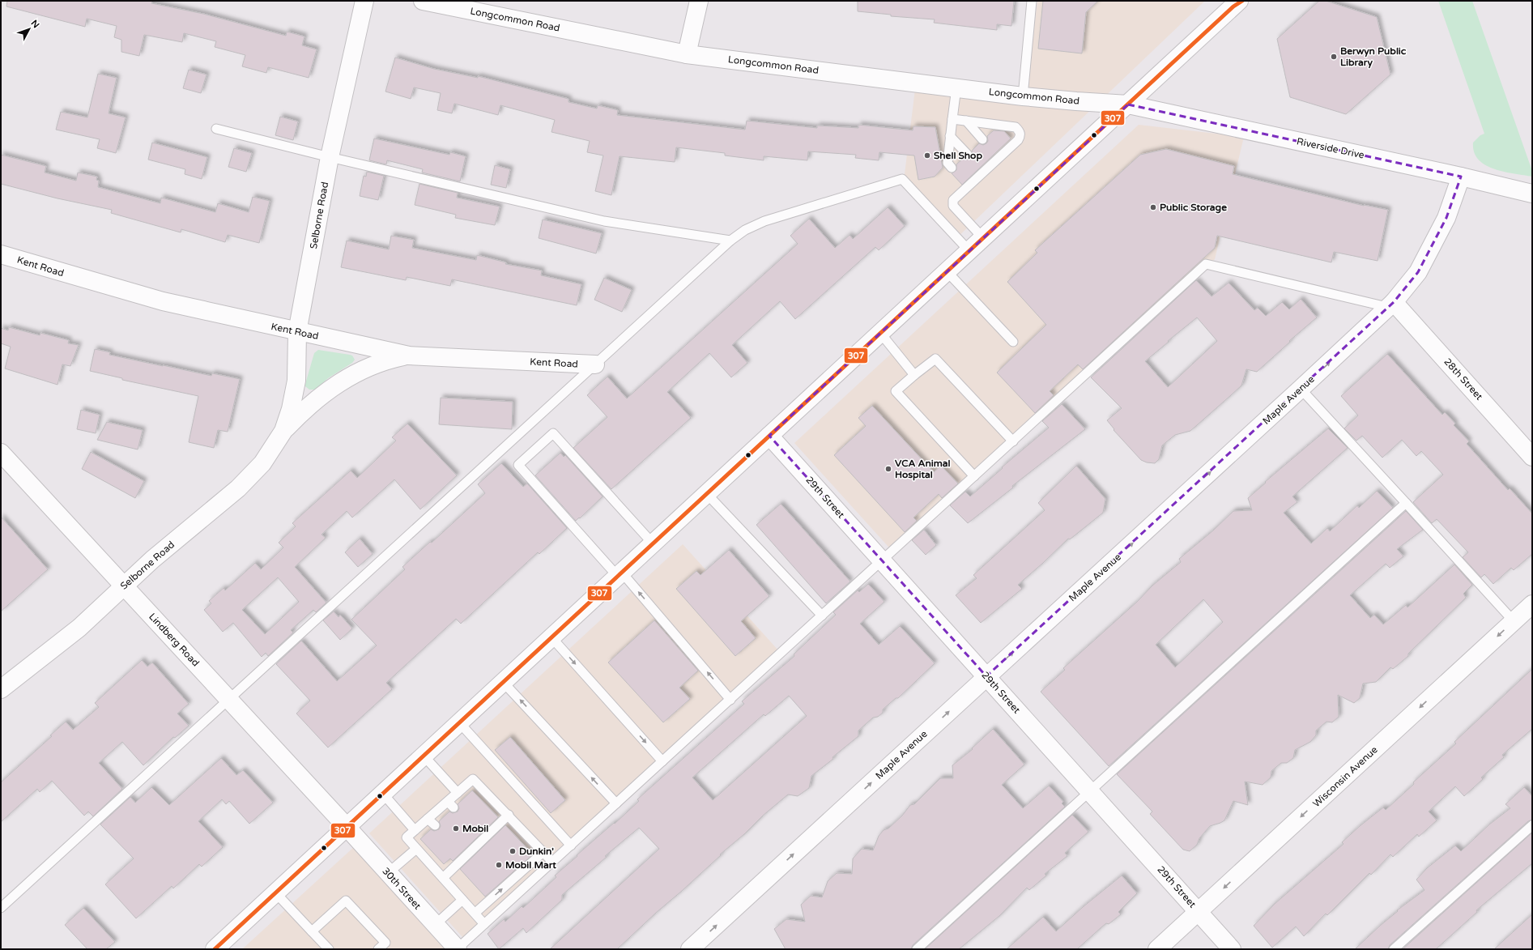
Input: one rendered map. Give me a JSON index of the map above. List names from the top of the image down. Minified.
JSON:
{"streets":{"street":["Longcommon Road","Riverside Drive","Selborne Road","Kent Road","28th Street","Maple Avenue","29th Street","Lindberg Road","Wisconsin Avenue","30th Street"]},"crossings":[["Longcommon Road","Riverside Drive"],["Riverside Drive","Maple Avenue"],["Selborne Road","Kent Road"],["Selborne Road","Lindberg Road"],["28th Street","Maple Avenue"],["Maple Avenue","29th Street"],["29th Street","Wisconsin Avenue"],["Lindberg Road","30th Street"]],"one_way":["Maple Avenue","Wisconsin Avenue"],"places":["Berwyn Public Library","Shell Shop","Public Storage","VCA Animal Hospital","Mobil","Dunkin'","Mobil Mart"],"lines":["transit line 307"],"north":"top right"}
